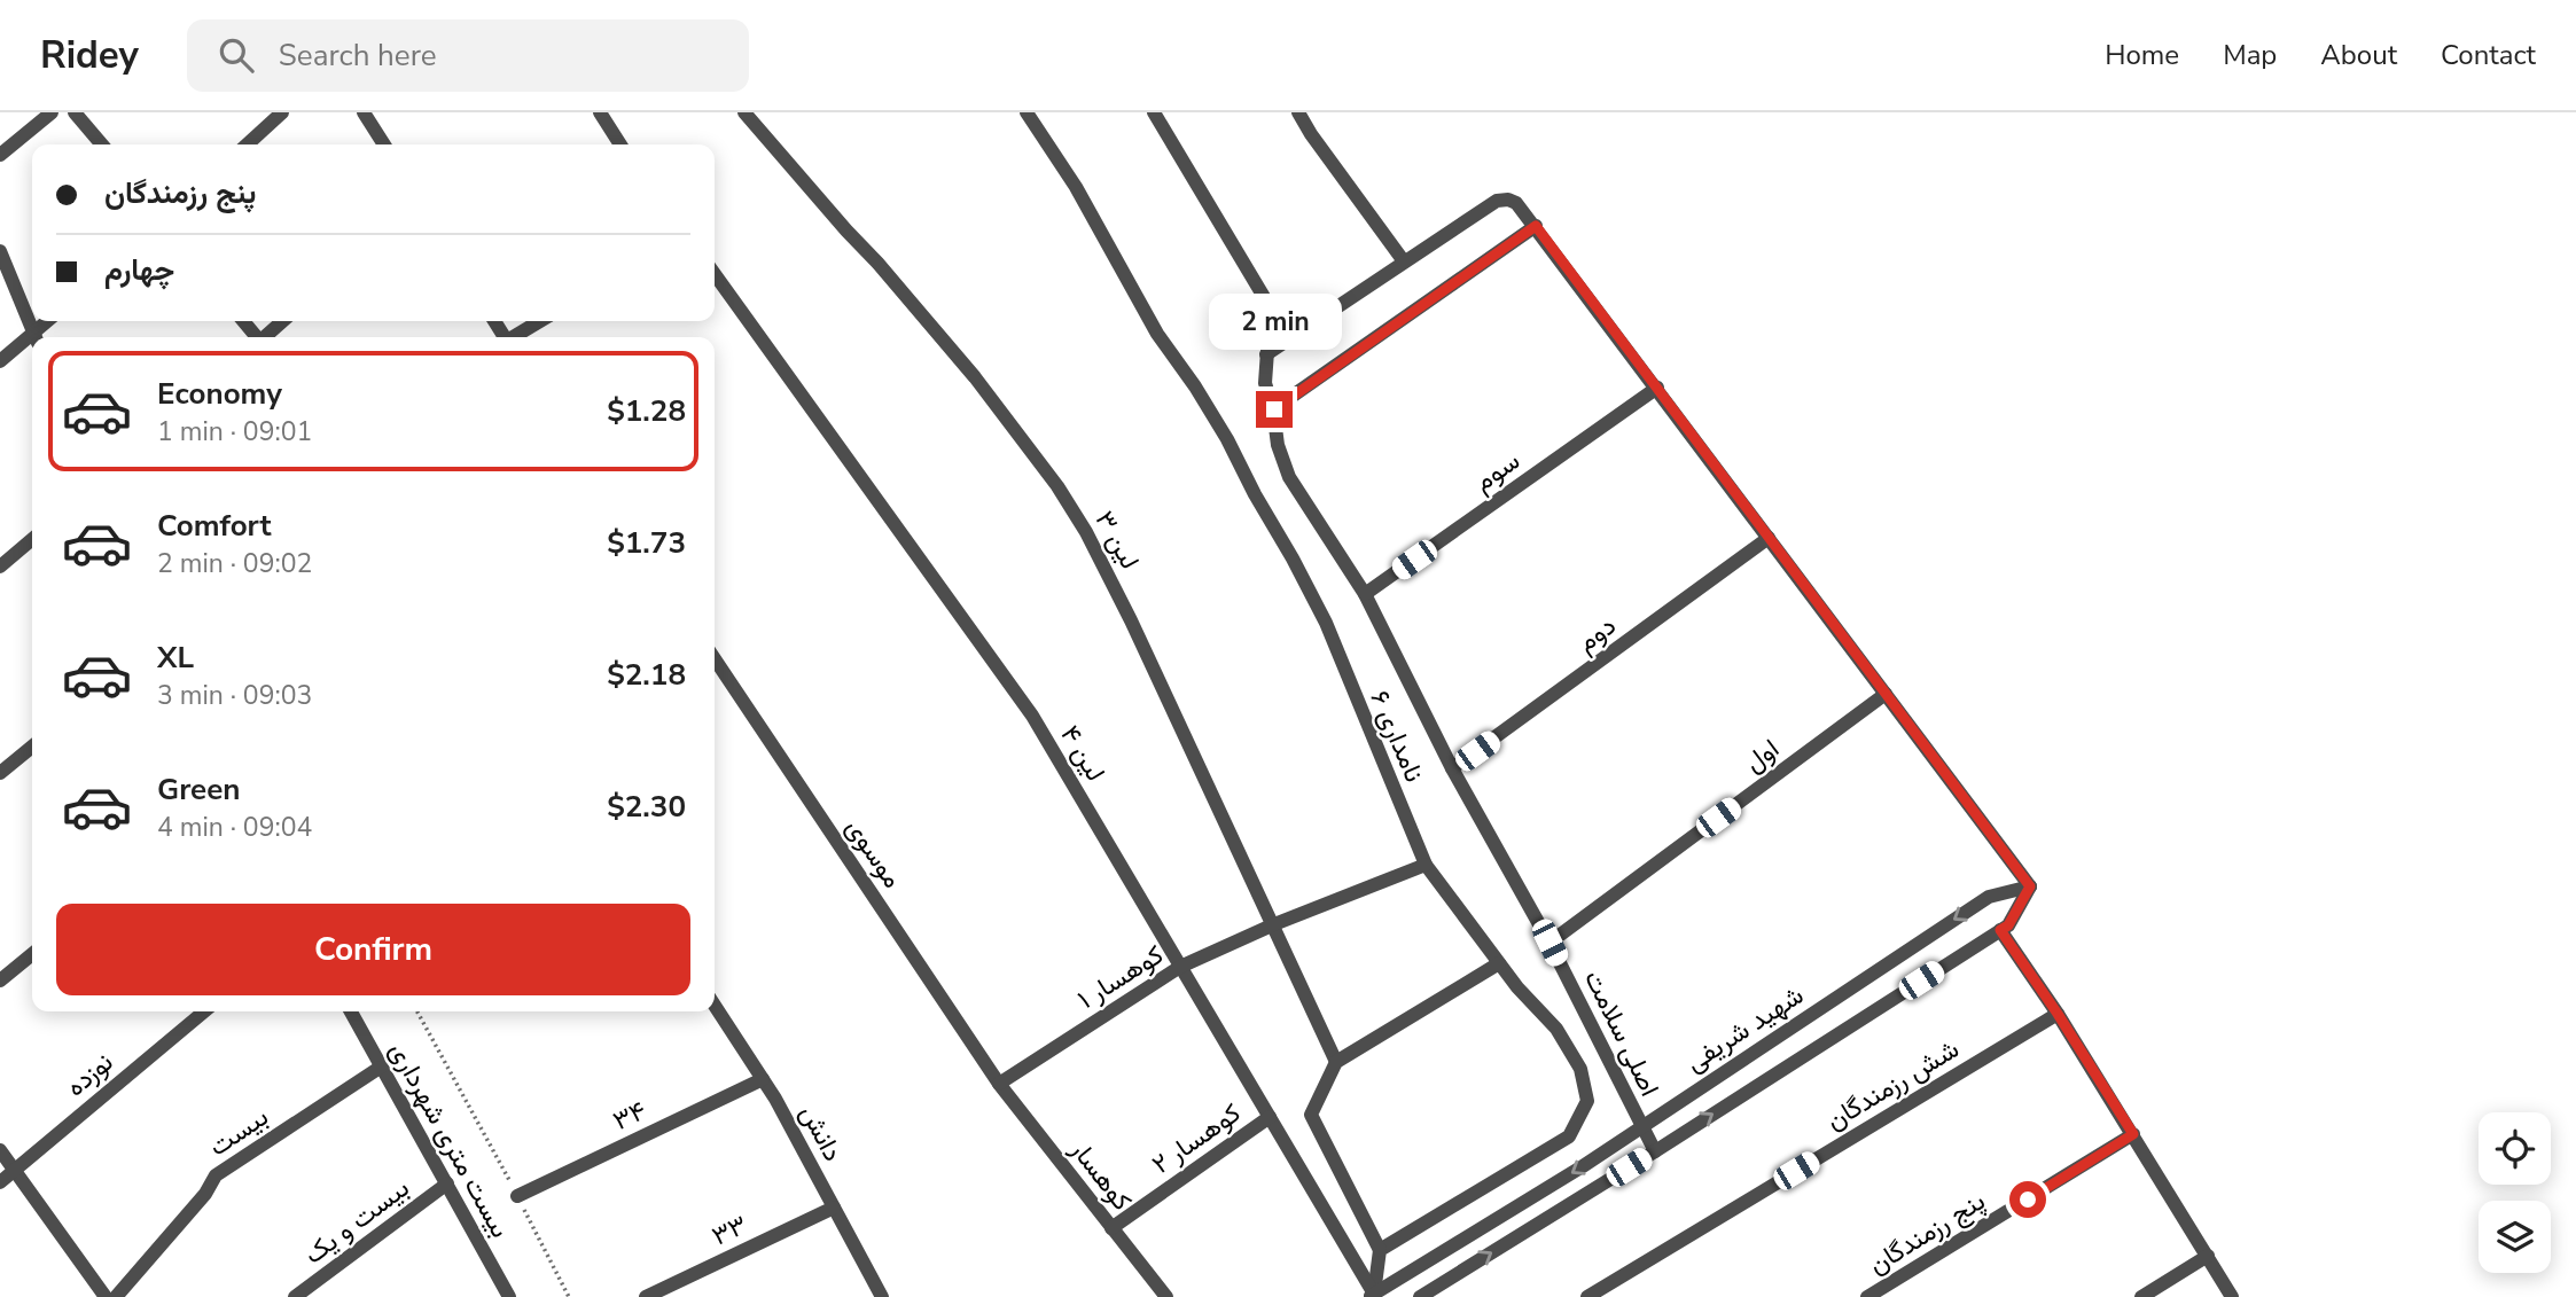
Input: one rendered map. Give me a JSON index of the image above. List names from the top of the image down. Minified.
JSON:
{"streets":{"street":["سوم","لین ۳","دوم","نامداری ۶","لین ۴","اول","موسوی","کوهسار ۱","شهید شریفی","اصلی سلامت","نوزده","شش رزمندگان","۳۴","بیست","دانش","کوهسار ۲","بیست متری شهرداری","کوهسار","بیست و یک","۳۳","پنج رزمندگان"]},"crossings":[["سوم","اصلی سلامت"],["لین ۳","کوهسار ۱"],["دوم","اصلی سلامت"],["نامداری ۶","کوهسار ۱"],["لین ۴","کوهسار ۱"],["لین ۴","شهید شریفی"],["لین ۴","کوهسار ۲"],["اول","اصلی سلامت"],["موسوی","کوهسار ۱"],["موسوی","کوهسار"],["کوهسار ۱","کوهسار"],["شهید شریفی","اصلی سلامت"],["۳۴","دانش"],["بیست","بیست متری شهرداری"],["دانش","۳۳"],["کوهسار ۲","کوهسار"],["بیست متری شهرداری","بیست و یک"]],"page":{"header":"Ridey","search":"Search here","nav":["Home","Map","About","Contact"],"banner":["پنج رزمندگان","چهارم"],"bubble":"2 min","list":[{"name":"Economy","note":"1 min · 09:01","value":"$1.28"},{"name":"Comfort","note":"2 min · 09:02","value":"$1.73"},{"name":"XL","note":"3 min · 09:03","value":"$2.18"},{"name":"Green","note":"4 min · 09:04","value":"$2.30"}],"buttons":"Confirm"}}
